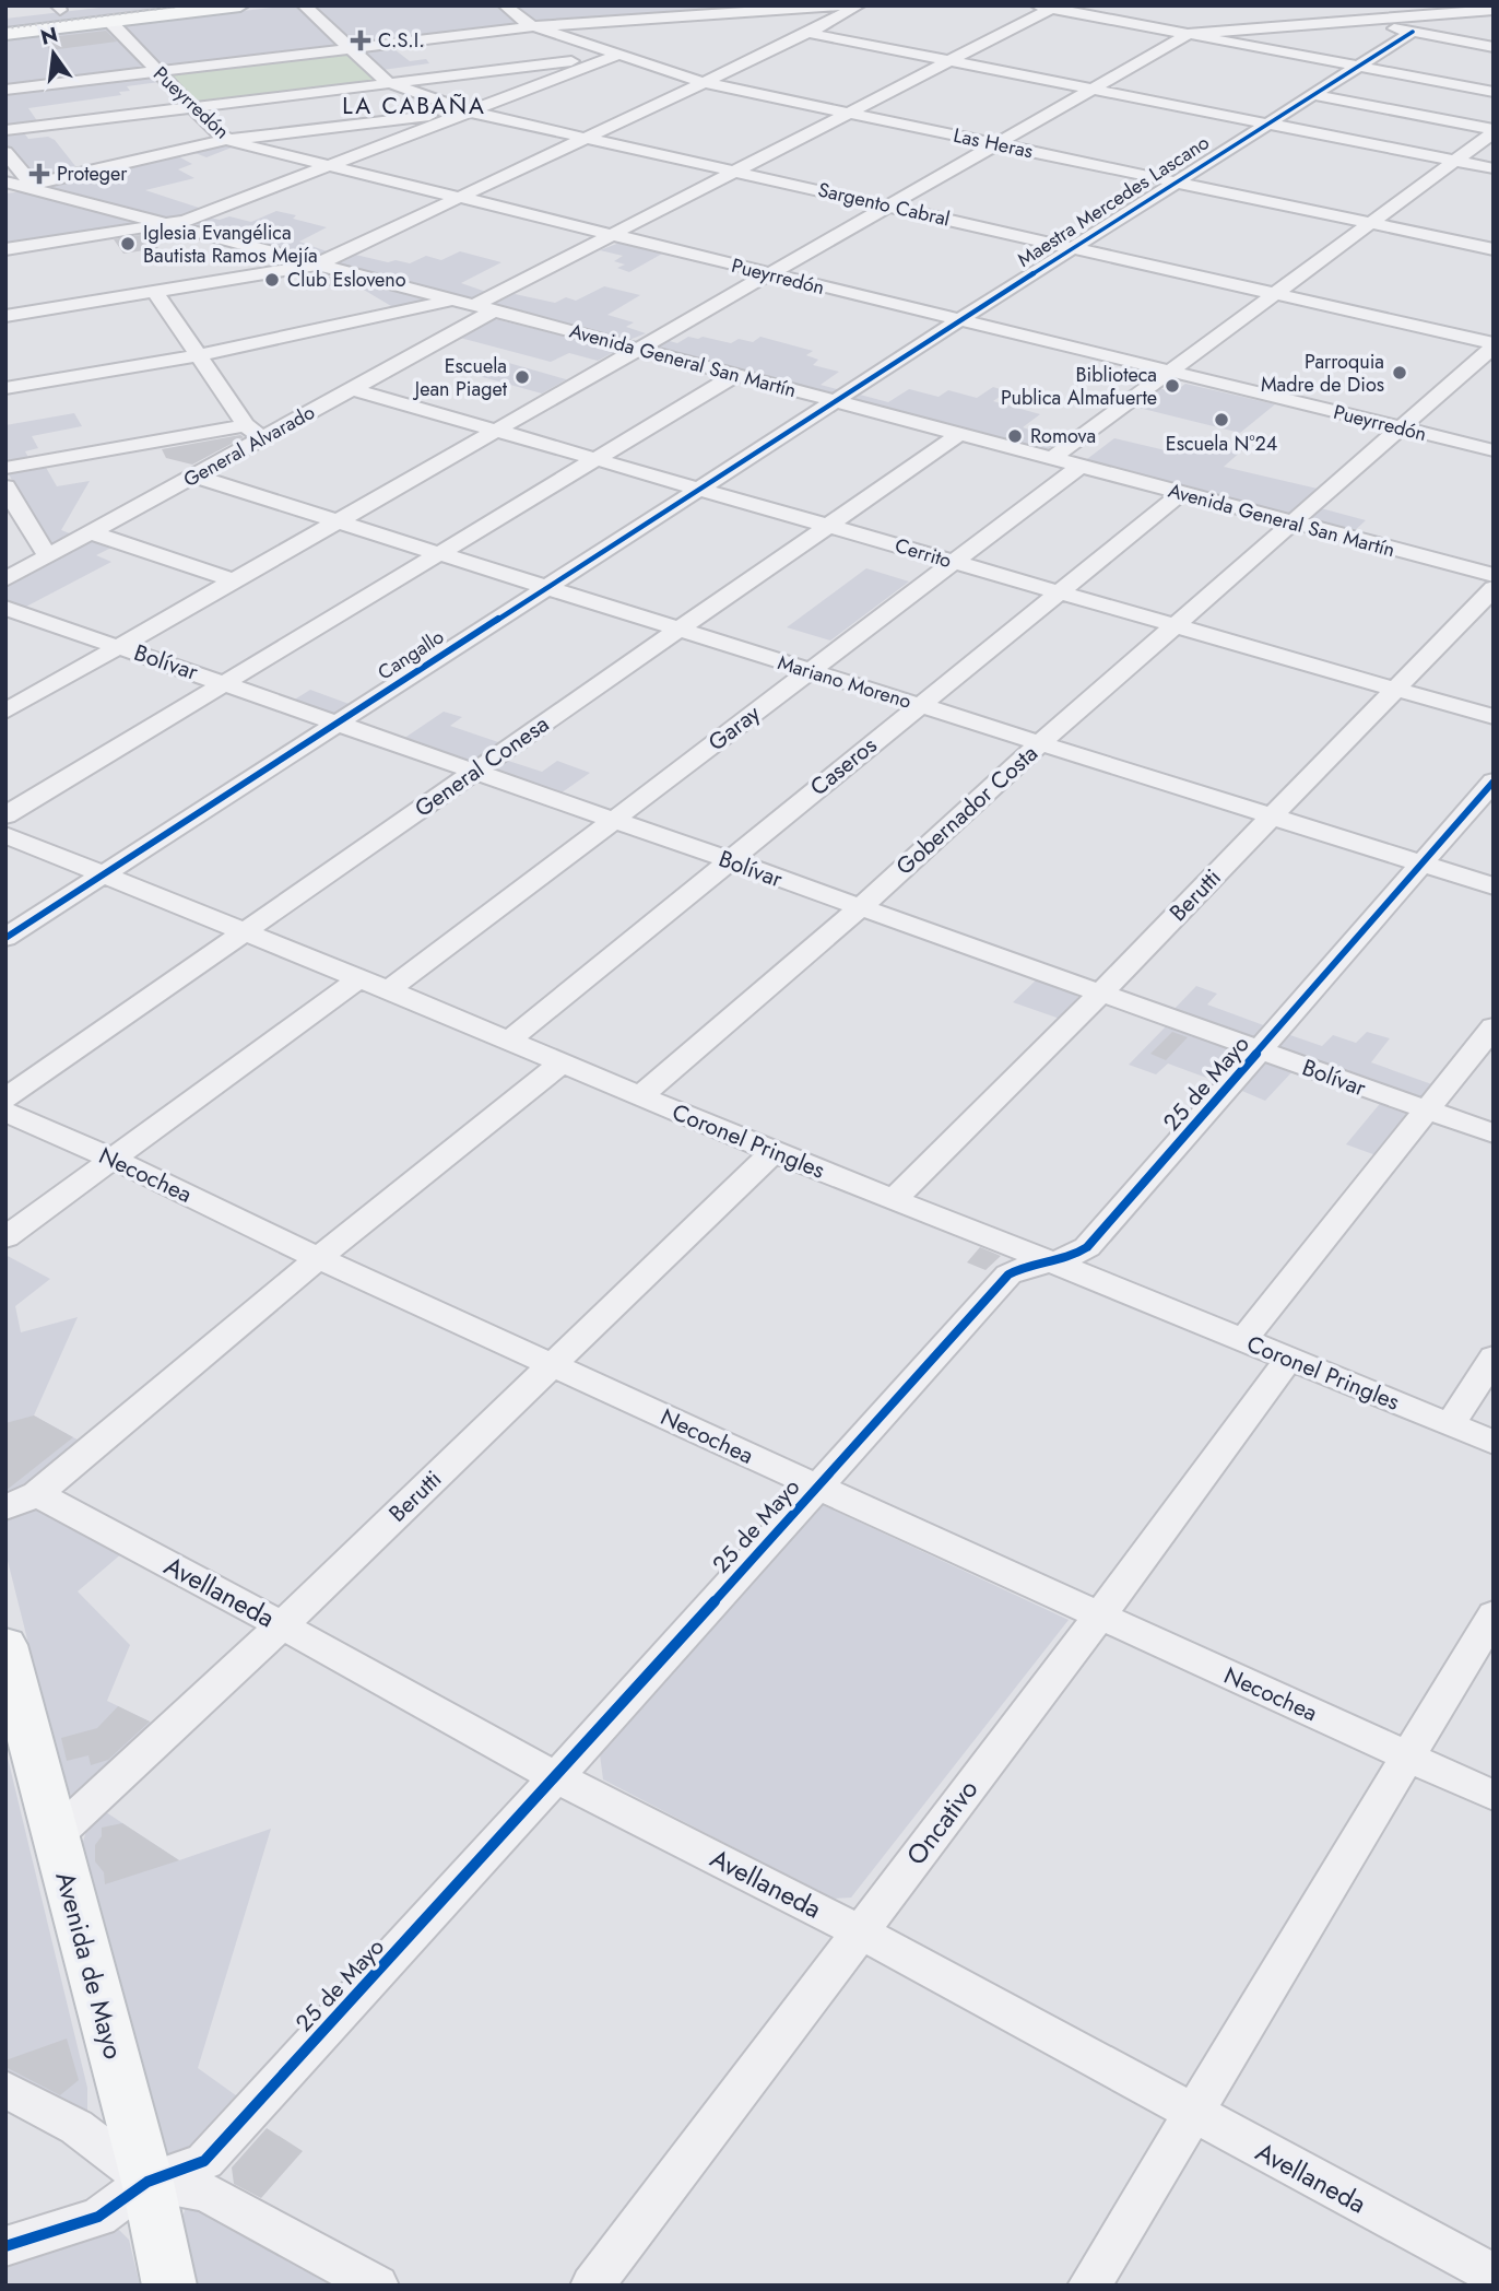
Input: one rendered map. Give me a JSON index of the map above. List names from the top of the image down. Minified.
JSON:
{"streets":{"main road":["Avenida de Mayo"],"street":["Pueyrredón","Las Heras","Maestra Mercedes Lascano","Sargento Cabral","Avenida General San Martín","General Alvarado","Cerrito","Cangallo","Bolívar","Mariano Moreno","Garay","General Conesa","Caseros","Gobernador Costa","Berutti","25 de Mayo","Coronel Pringles","Necochea","Avellaneda","Oncativo"]},"crossings":[["Pueyrredón","Maestra Mercedes Lascano"],["Las Heras","Maestra Mercedes Lascano"],["Maestra Mercedes Lascano","Sargento Cabral"],["Maestra Mercedes Lascano","Avenida General San Martín"],["Maestra Mercedes Lascano","Cangallo"],["Avenida General San Martín","General Alvarado"],["Avenida General San Martín","Cangallo"],["Avenida General San Martín","Garay"],["Avenida General San Martín","General Conesa"],["Avenida General San Martín","Caseros"],["Avenida General San Martín","Gobernador Costa"],["General Alvarado","Cerrito"],["General Alvarado","Mariano Moreno"],["Cerrito","Cangallo"],["Cerrito","Garay"],["Cerrito","General Conesa"],["Cerrito","Caseros"],["Cerrito","Gobernador Costa"],["Cerrito","Berutti"],["Cangallo","Bolívar"],["Cangallo","Mariano Moreno"],["Cangallo","Coronel Pringles"],["Bolívar","Garay"],["Bolívar","General Conesa"],["Bolívar","Caseros"],["Bolívar","Gobernador Costa"],["Bolívar","Berutti"],["Bolívar","25 de Mayo"],["Mariano Moreno","Garay"],["Mariano Moreno","General Conesa"],["Mariano Moreno","Caseros"],["Mariano Moreno","Gobernador Costa"],["Mariano Moreno","Berutti"],["Mariano Moreno","25 de Mayo"],["Garay","Coronel Pringles"],["General Conesa","Coronel Pringles"],["Caseros","Coronel Pringles"],["Gobernador Costa","Coronel Pringles"],["Berutti","Coronel Pringles"],["Berutti","Necochea"],["Berutti","Avellaneda"],["Berutti","Avenida de Mayo"],["25 de Mayo","Coronel Pringles"],["25 de Mayo","Necochea"],["25 de Mayo","Avellaneda"],["25 de Mayo","Avenida de Mayo"],["Coronel Pringles","Oncativo"],["Necochea","Oncativo"],["Avellaneda","Oncativo"]],"districts":["LA CABAÑA"],"places":{"health":["C.S.I.","Proteger"],"other":["Iglesia Evangélica Bautista Ramos Mejía","Club Esloveno","Parroquia Madre de Dios","Escuela Jean Piaget","Biblioteca Publica Almafuerte","Escuela N°24","Romova"]},"north":"top"}
